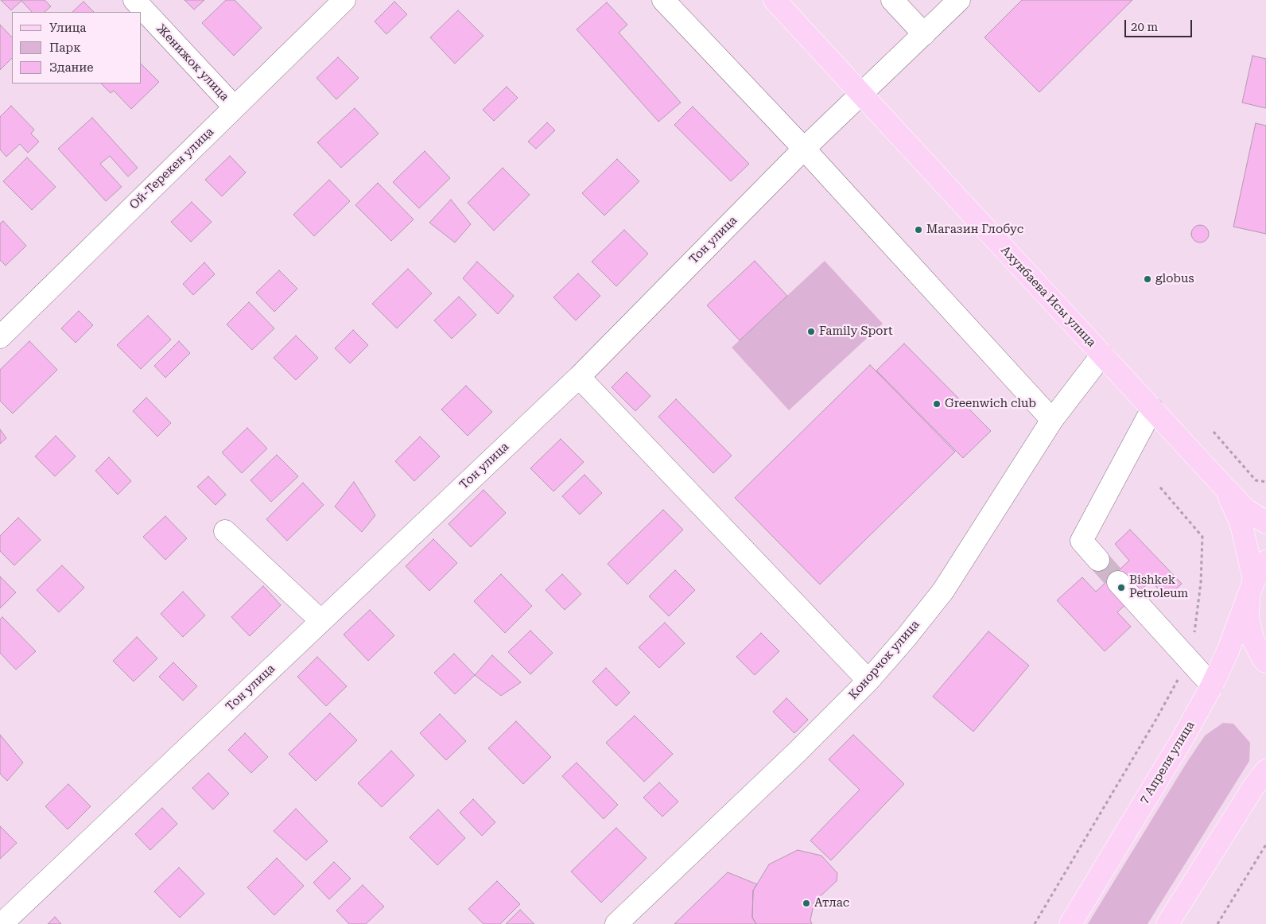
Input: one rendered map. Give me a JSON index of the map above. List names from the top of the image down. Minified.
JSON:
{"streets":{"main road":["Ахунбаева Исы улица","7 Апреля улица"],"street":["Женижок улица","Ой-Терекен улица","Тон улица","Конорчок улица"]},"crossings":[["Женижок улица","Ой-Терекен улица"],["Тон улица","Ахунбаева Исы улица"],["Ахунбаева Исы улица","Конорчок улица"],["Ахунбаева Исы улица","7 Апреля улица"]],"places":["Магазин Глобус","globus","Family Sport","Greenwich club","Bishkek Petroleum","Атлас"],"legend":["Улица","Парк","Здание"],"scale_bar":"20 m"}
